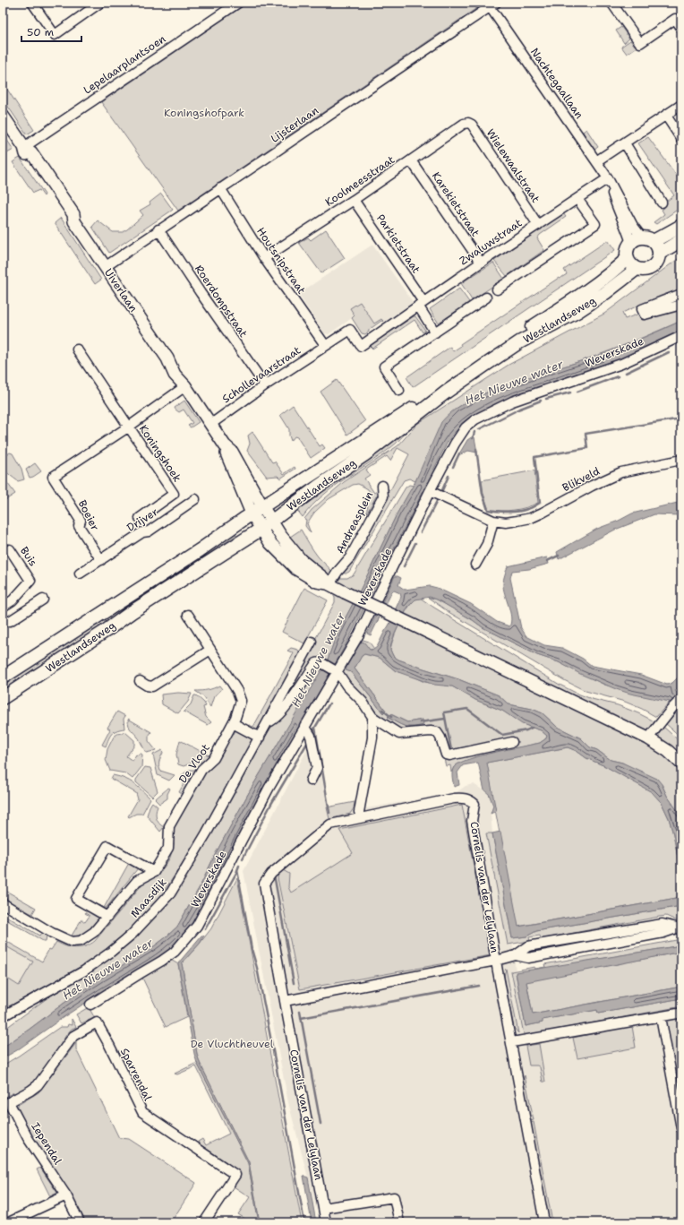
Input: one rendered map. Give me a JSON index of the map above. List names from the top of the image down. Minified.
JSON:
{"streets":{"main road":["Westlandseweg"],"street":["Lepelaarplantsoen","Nachtegaallaan","Lijsterlaan","Wielewaalstraat","Koolmeesstraat","Karekietstraat","Zwaluwstraat","Parkietstraat","Houtsnipstraat","Uiverlaan","Roerdompstraat","Weverskade","Schollevaarstraat","Koningshoek","Blikveld","Boeier","Drijver","Andreasplein","Buis","De Vloot","Cornelis van der Lelylaan","Maasdijk","Sparrendal","Iependal"]},"crossings":[["Lepelaarplantsoen","Uiverlaan"],["Nachtegaallaan","Lijsterlaan"],["Nachtegaallaan","Zwaluwstraat"],["Nachtegaallaan","Westlandseweg"],["Lijsterlaan","Houtsnipstraat"],["Lijsterlaan","Uiverlaan"],["Lijsterlaan","Roerdompstraat"],["Wielewaalstraat","Koolmeesstraat"],["Wielewaalstraat","Zwaluwstraat"],["Koolmeesstraat","Karekietstraat"],["Koolmeesstraat","Parkietstraat"],["Koolmeesstraat","Houtsnipstraat"],["Karekietstraat","Zwaluwstraat"],["Zwaluwstraat","Parkietstraat"],["Zwaluwstraat","Houtsnipstraat"],["Zwaluwstraat","Schollevaarstraat"],["Houtsnipstraat","Schollevaarstraat"],["Uiverlaan","Westlandseweg"],["Uiverlaan","Schollevaarstraat"],["Roerdompstraat","Schollevaarstraat"],["Weverskade","Blikveld"],["Weverskade","Maasdijk"],["Koningshoek","Boeier"],["Boeier","Drijver"],["Sparrendal","Iependal"]],"water":["Het Nieuwe water"],"parks":["Koningshofpark","De Vluchtheuvel"],"scale_bar":"50 m"}
